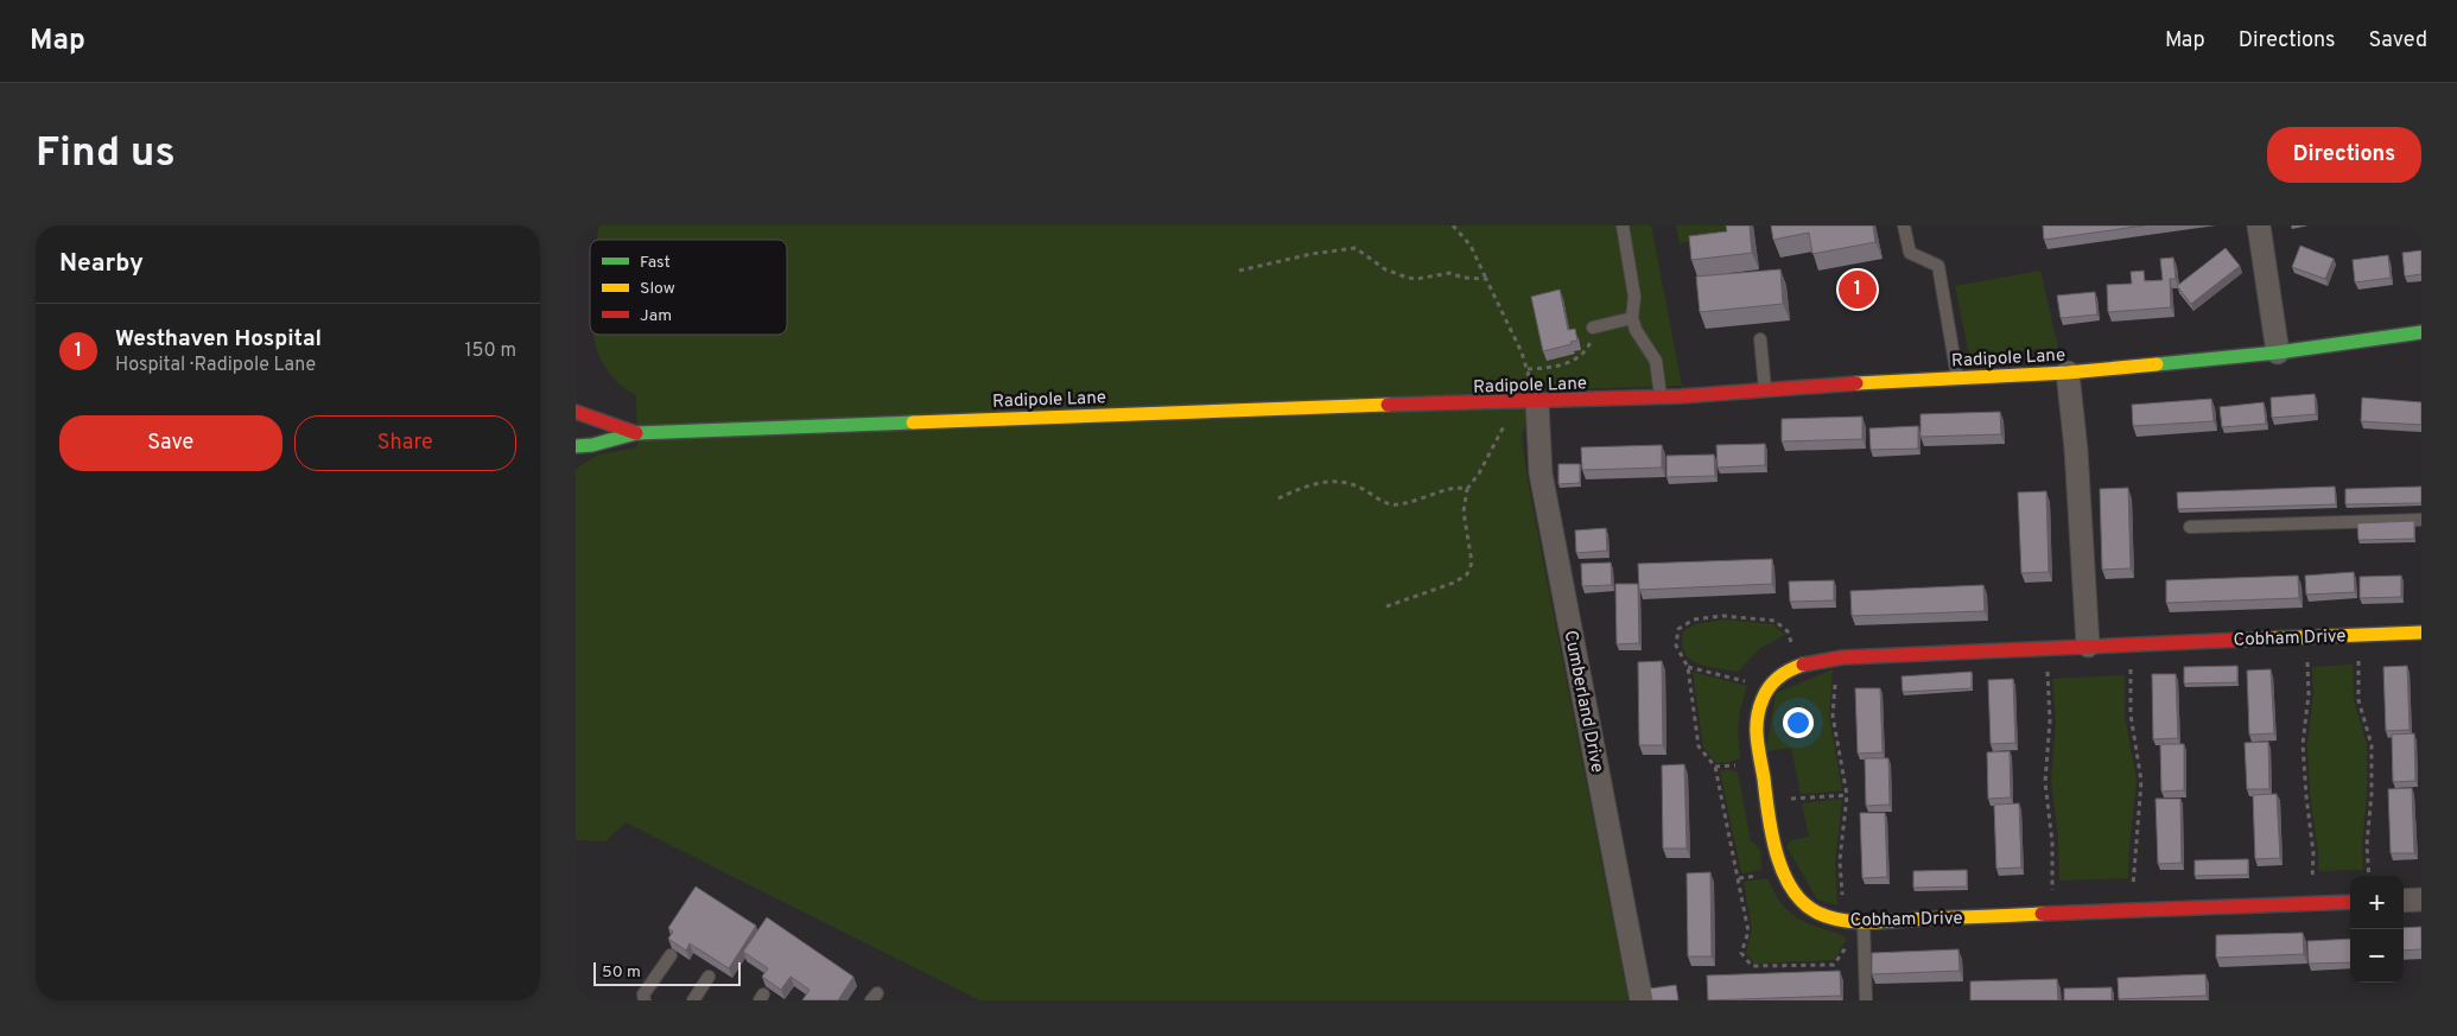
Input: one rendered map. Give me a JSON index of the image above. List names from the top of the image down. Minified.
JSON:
{"streets":{"main road":["Radipole Lane","Cobham Drive"],"street":["Cumberland Drive"]},"crossings":[["Radipole Lane","Cumberland Drive"]],"legend":["Fast","Slow","Jam"],"scale_bar":"50 m","page":{"header":"Map","nav":["Map","Directions","Saved"],"buttons":["Directions",["Save","Share"]],"title":"Find us","heading":"Nearby","pins":"1","list":[{"mark":"1","name":"Westhaven Hospital","note":"Hospital · Radipole Lane","value":"150 m"}],"map_buttons":["+","−"],"scale":"50 m"}}
